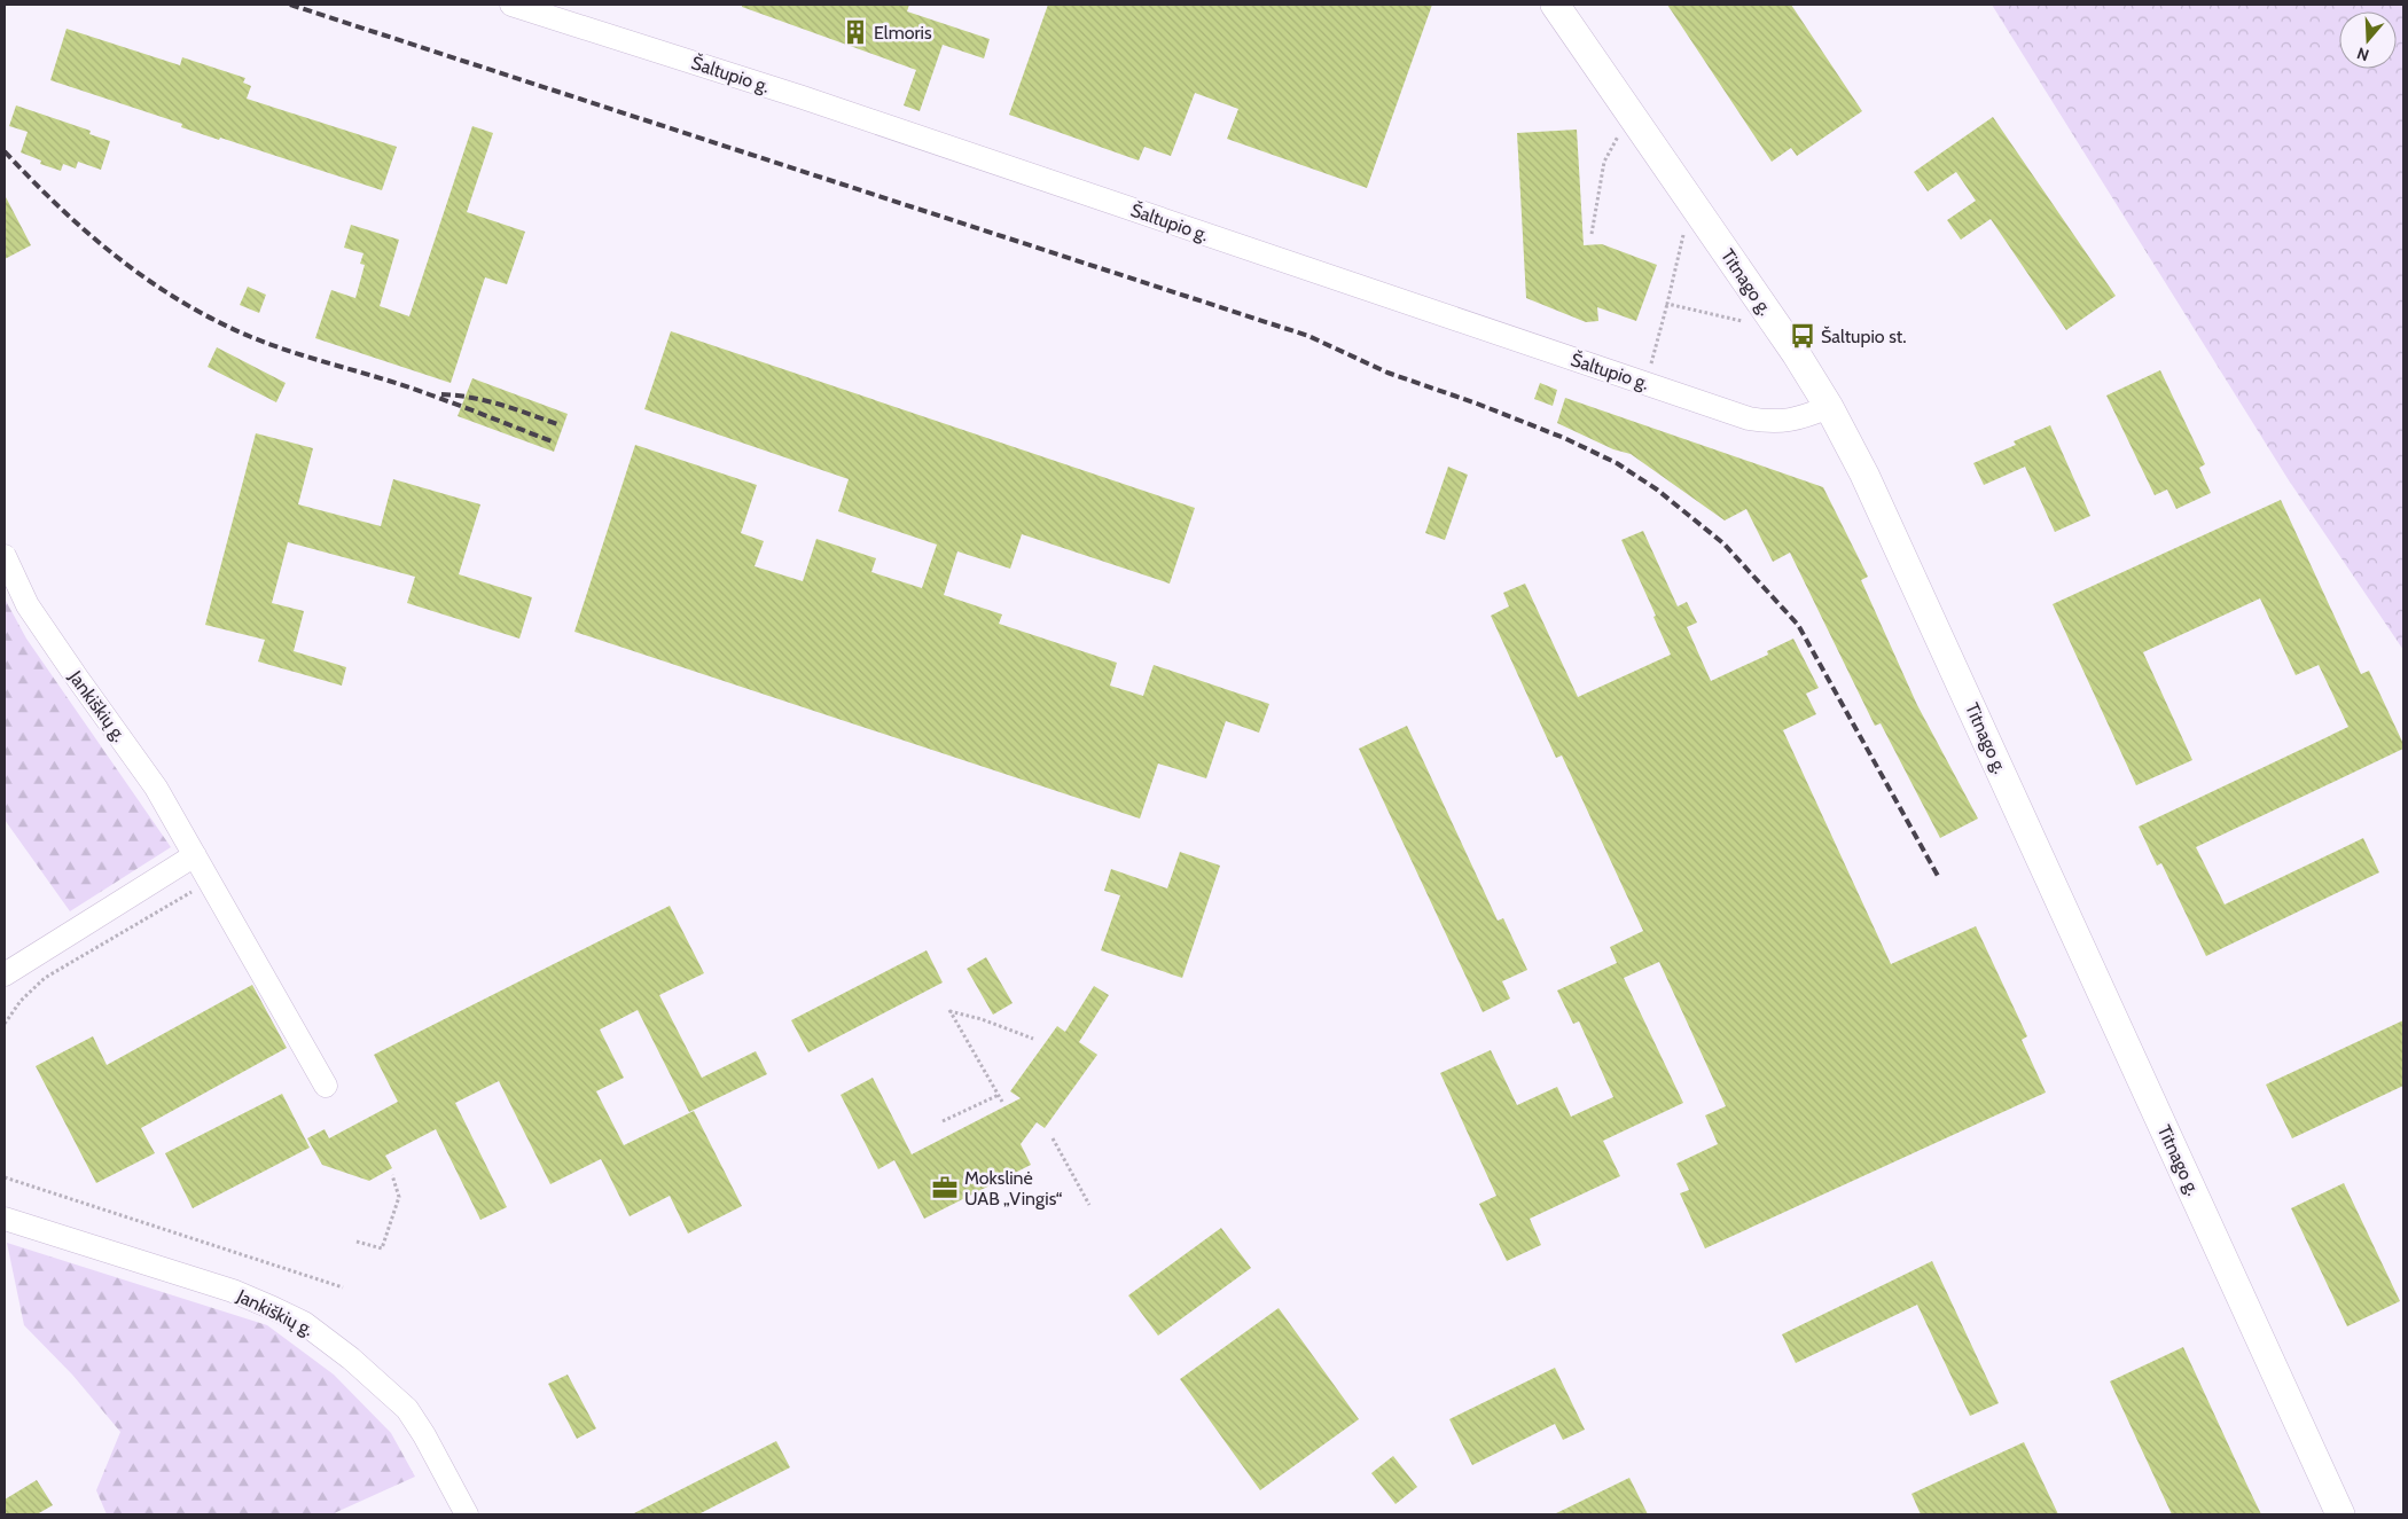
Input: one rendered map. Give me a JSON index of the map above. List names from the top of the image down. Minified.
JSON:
{"streets":{"street":["Šaltupio g.","Titnago g.","Jankiškių g."]},"crossings":[["Šaltupio g.","Titnago g."]],"places":{"building":["Elmoris"],"bus stop":["Šaltupio st."],"office":["Mokslinė UAB „Vingis“"]},"north":"bottom"}
